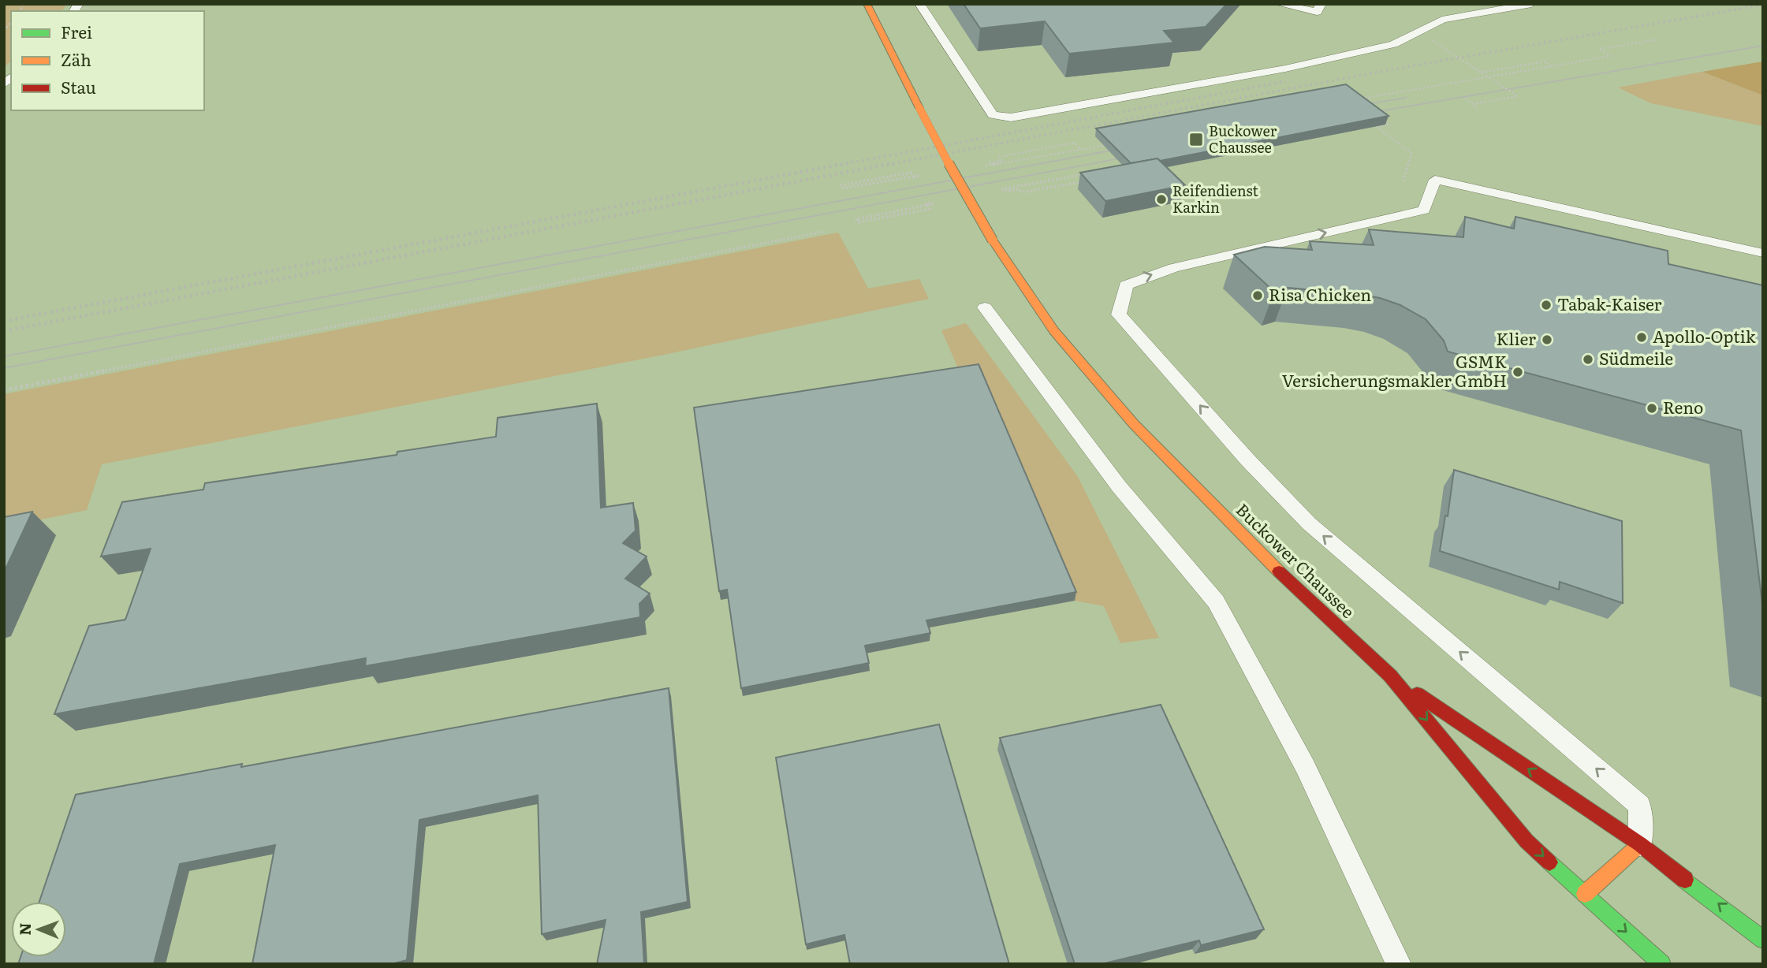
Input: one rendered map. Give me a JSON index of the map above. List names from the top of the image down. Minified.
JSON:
{"streets":{"main road":["Buckower Chaussee"]},"places":{"transit":["Buckower Chaussee"],"other":["Reifendienst Karkin","Risa Chicken","Tabak-Kaiser","Apollo-Optik","Klier","Südmeile","GSMK Versicherungsmakler GmbH","Reno"]},"legend":["Frei","Zäh","Stau"],"north":"left"}
